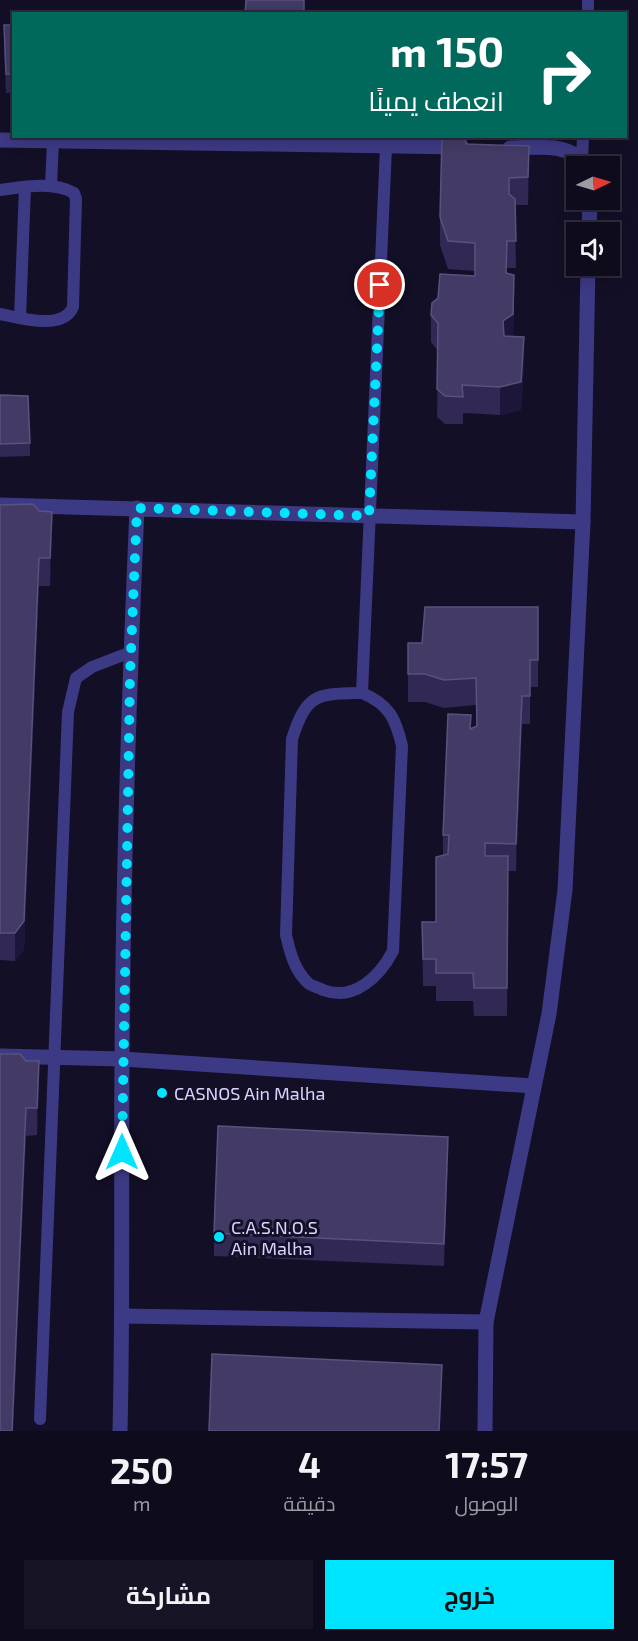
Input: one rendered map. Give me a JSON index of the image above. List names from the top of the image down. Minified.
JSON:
{"places":["CASNOS Ain Malha","C.A.S.N.O.S Ain Malha"],"north":"right","page":{"turn":["150 m","انعطف يمينًا"],"eta":["17:57","الوصول","4","دقيقة","250","m"],"buttons":["خروج","مشاركة"]}}
